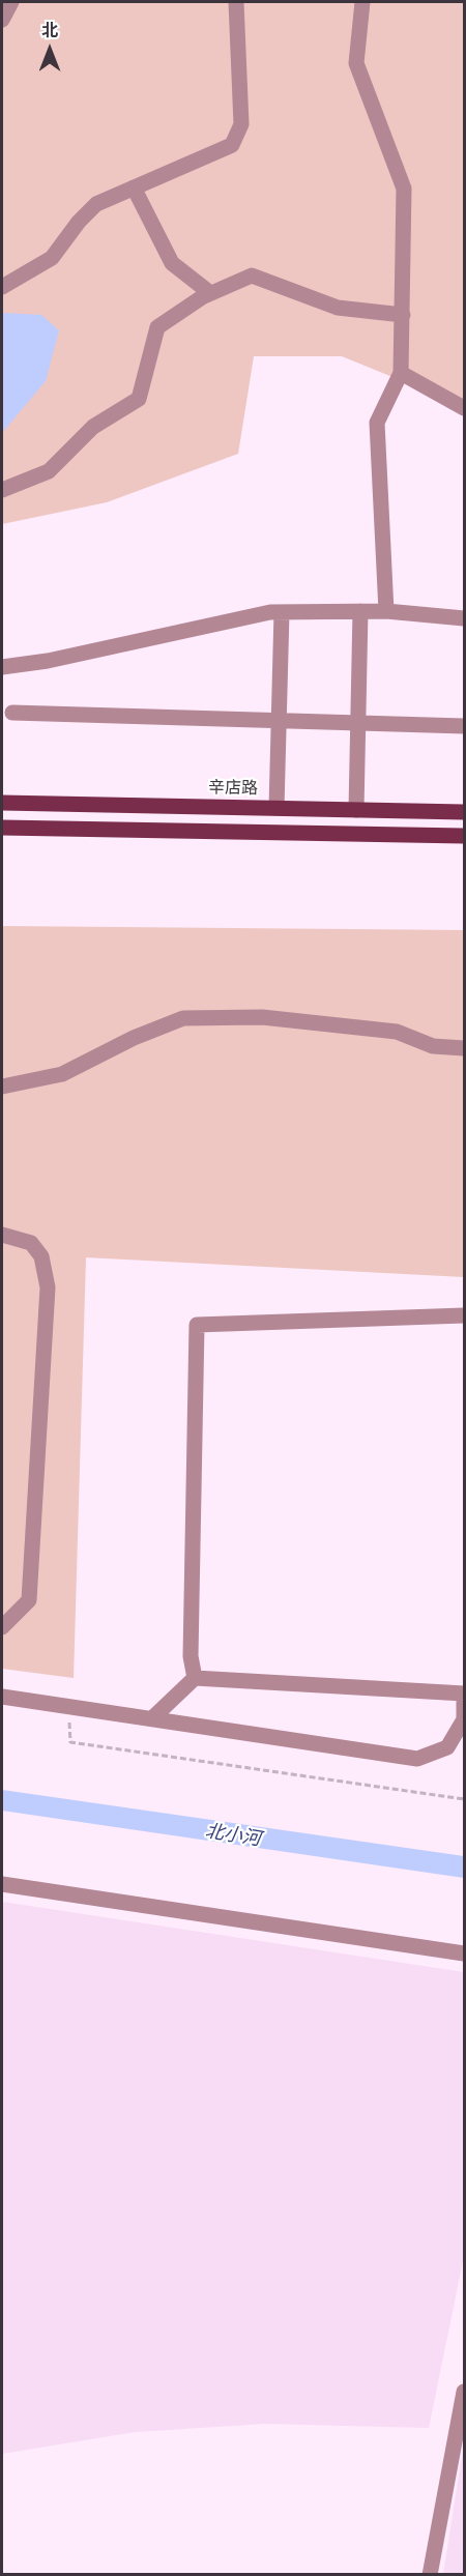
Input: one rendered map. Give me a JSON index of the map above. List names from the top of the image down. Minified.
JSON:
{"streets":{"main road":["辛店路"]},"water":["北小河"],"north":"top"}
